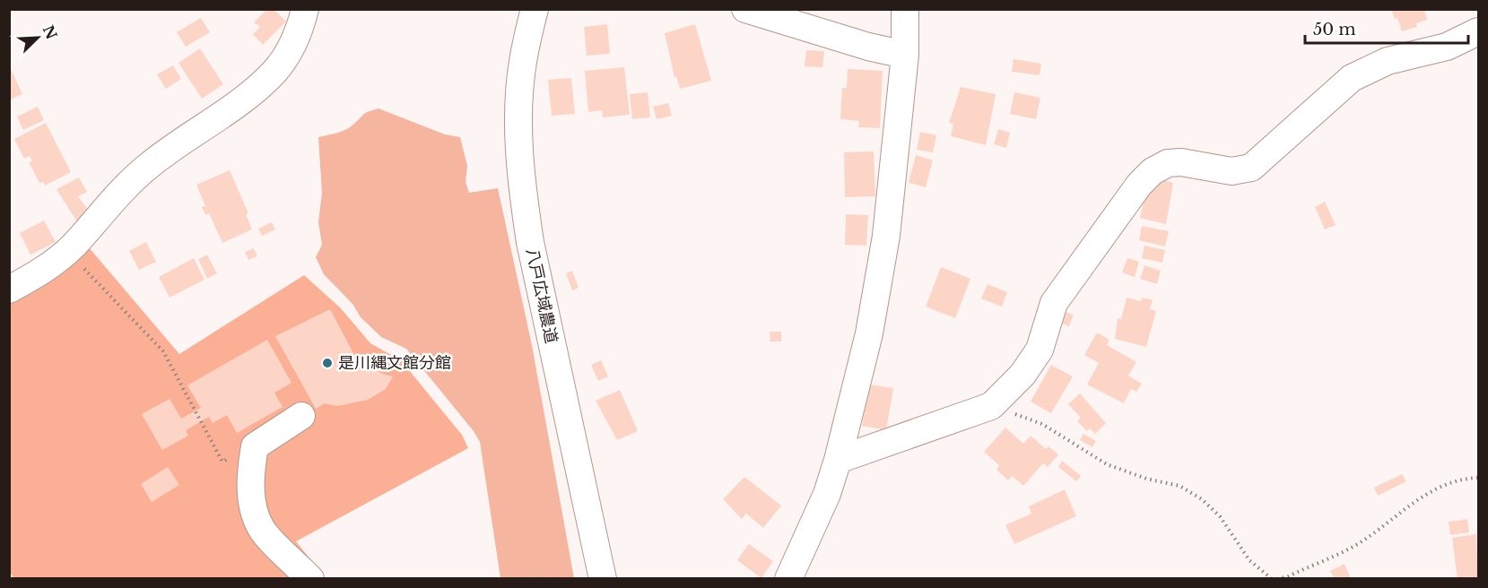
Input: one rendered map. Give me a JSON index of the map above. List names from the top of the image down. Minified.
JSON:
{"streets":{"street":["八戸広域農道"]},"places":["是川縄文館分館"],"scale_bar":"50 m","north":"top right"}
